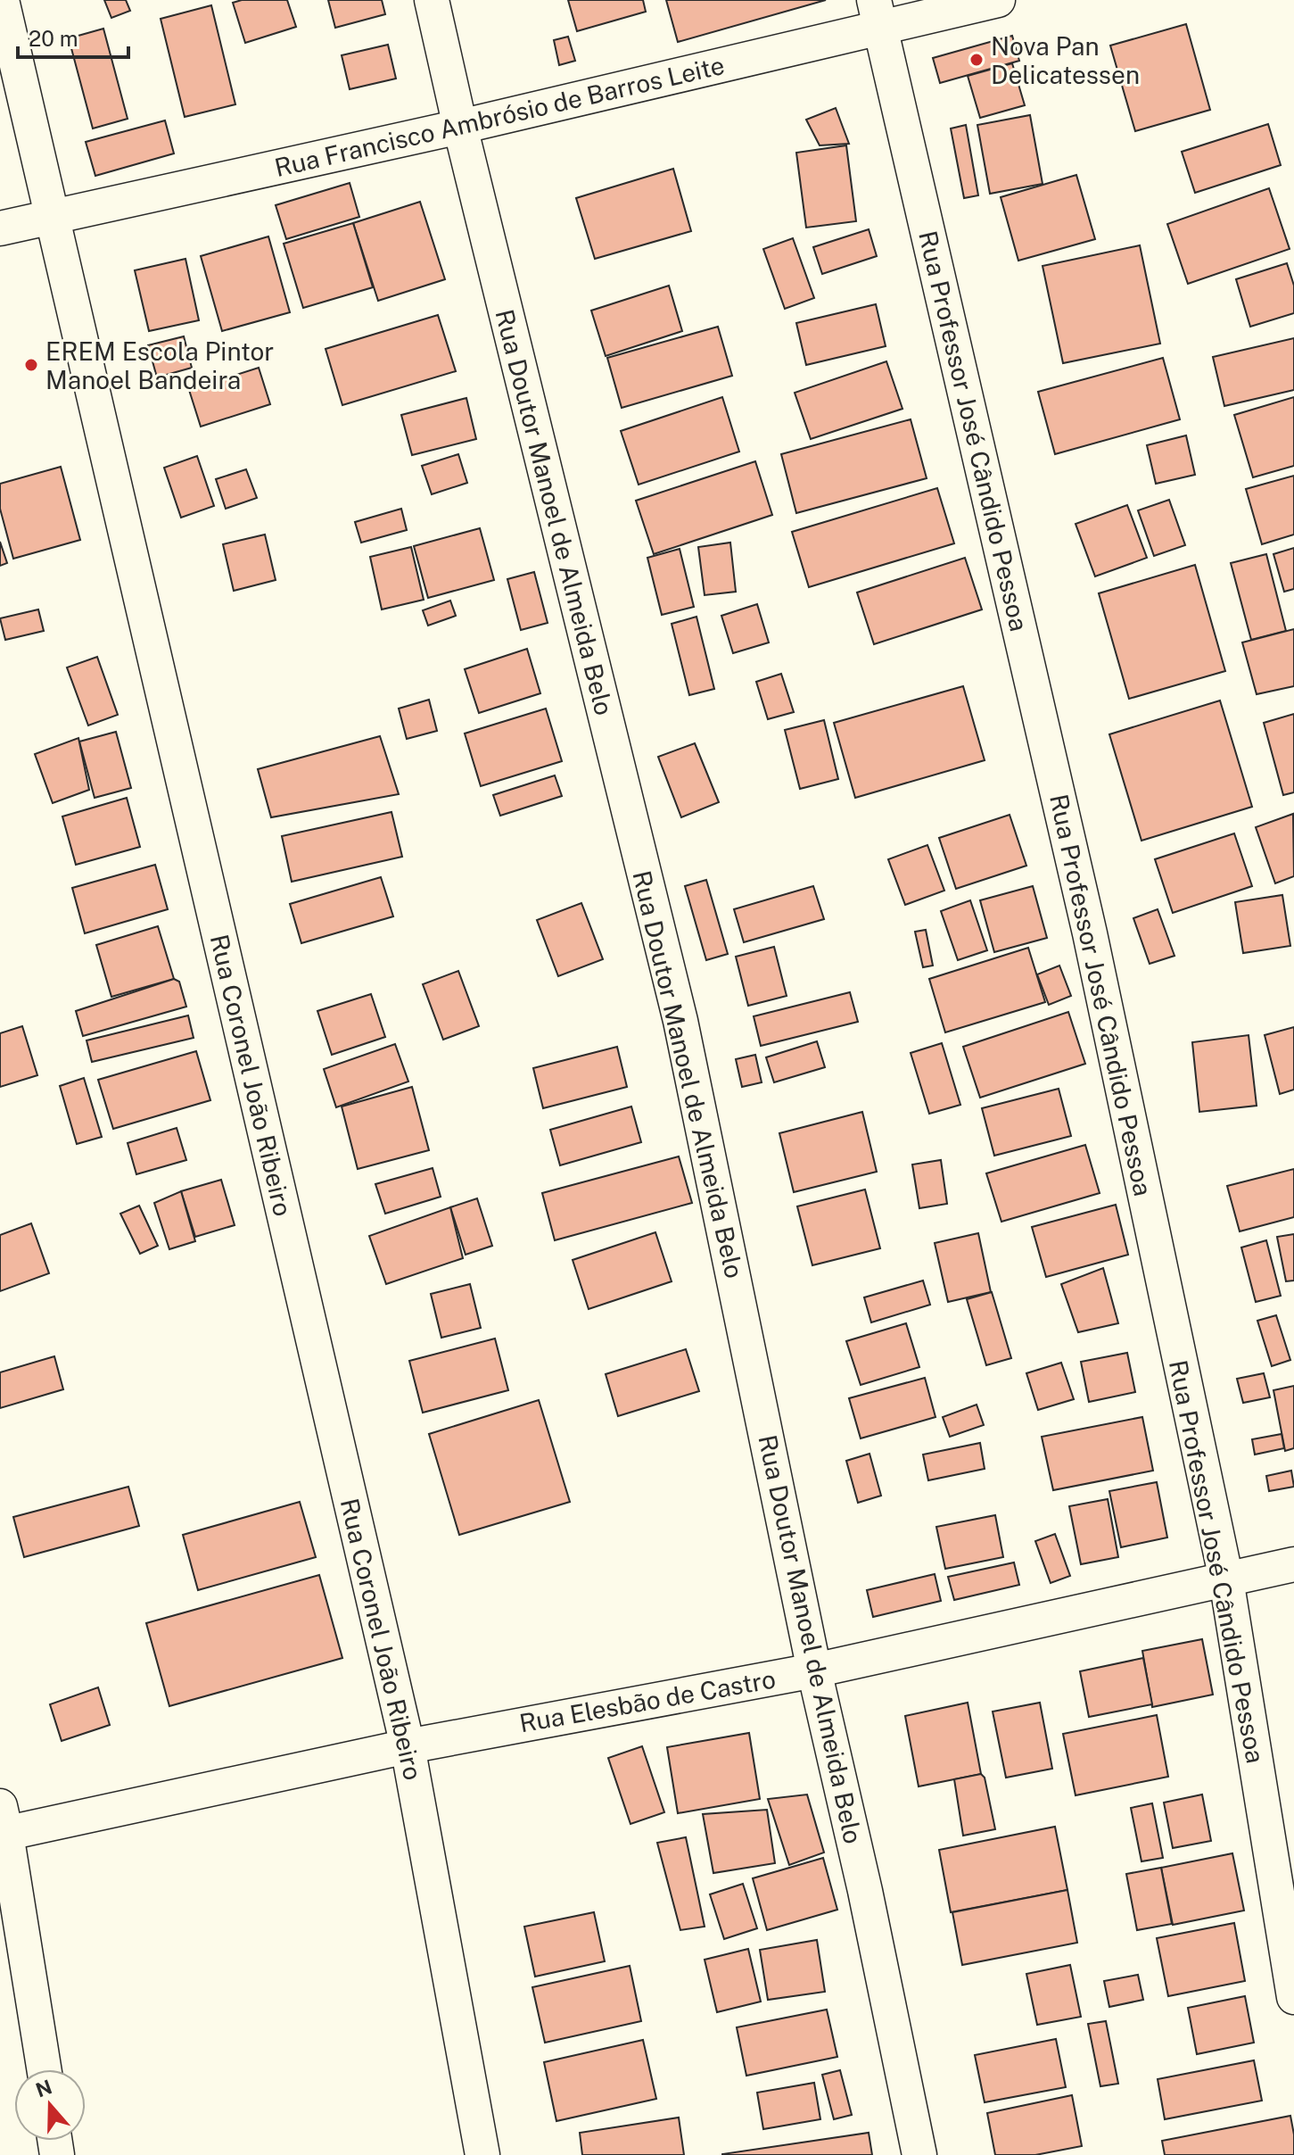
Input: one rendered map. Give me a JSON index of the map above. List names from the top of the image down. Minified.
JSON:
{"streets":{"street":["Rua Francisco Ambrósio de Barros Leite","Rua Professor José Cândido Pessoa","Rua Doutor Manoel de Almeida Belo","Rua Coronel João Ribeiro","Rua Elesbão de Castro"]},"crossings":[["Rua Francisco Ambrósio de Barros Leite","Rua Professor José Cândido Pessoa"],["Rua Francisco Ambrósio de Barros Leite","Rua Doutor Manoel de Almeida Belo"],["Rua Francisco Ambrósio de Barros Leite","Rua Coronel João Ribeiro"],["Rua Professor José Cândido Pessoa","Rua Elesbão de Castro"],["Rua Doutor Manoel de Almeida Belo","Rua Elesbão de Castro"],["Rua Coronel João Ribeiro","Rua Elesbão de Castro"]],"places":["Nova Pan Delicatessen","EREM Escola Pintor Manoel Bandeira"],"scale_bar":"20 m","north":"top"}
